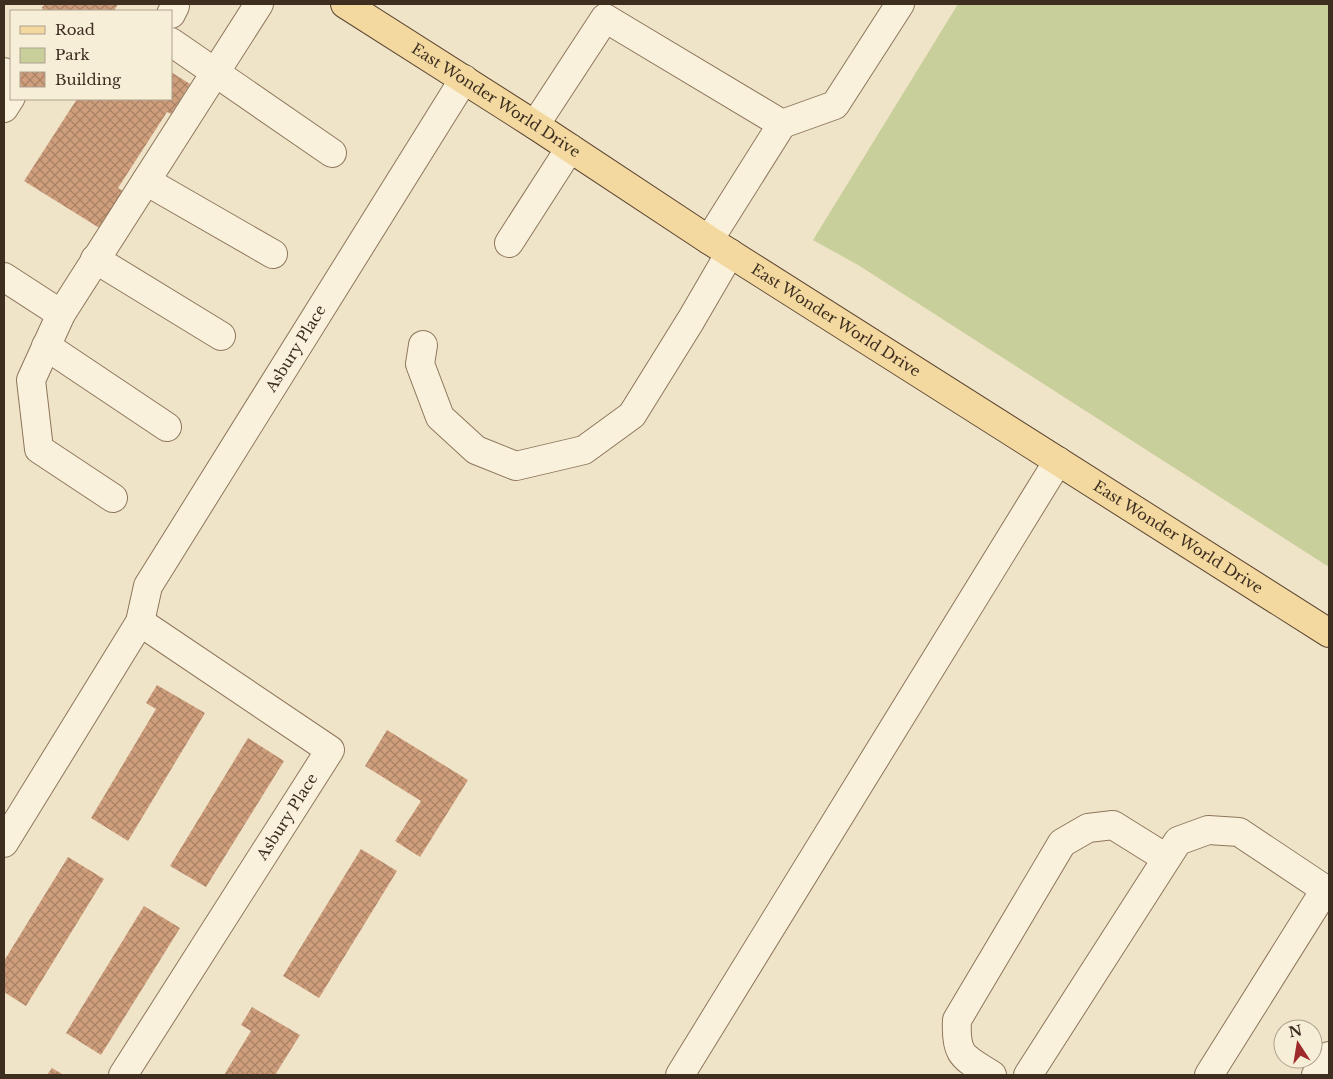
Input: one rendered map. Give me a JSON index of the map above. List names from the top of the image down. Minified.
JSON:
{"streets":{"main road":["East Wonder World Drive"],"street":["Asbury Place"]},"crossings":[["East Wonder World Drive","Asbury Place"]],"legend":["Road","Park","Building"],"north":"top"}
